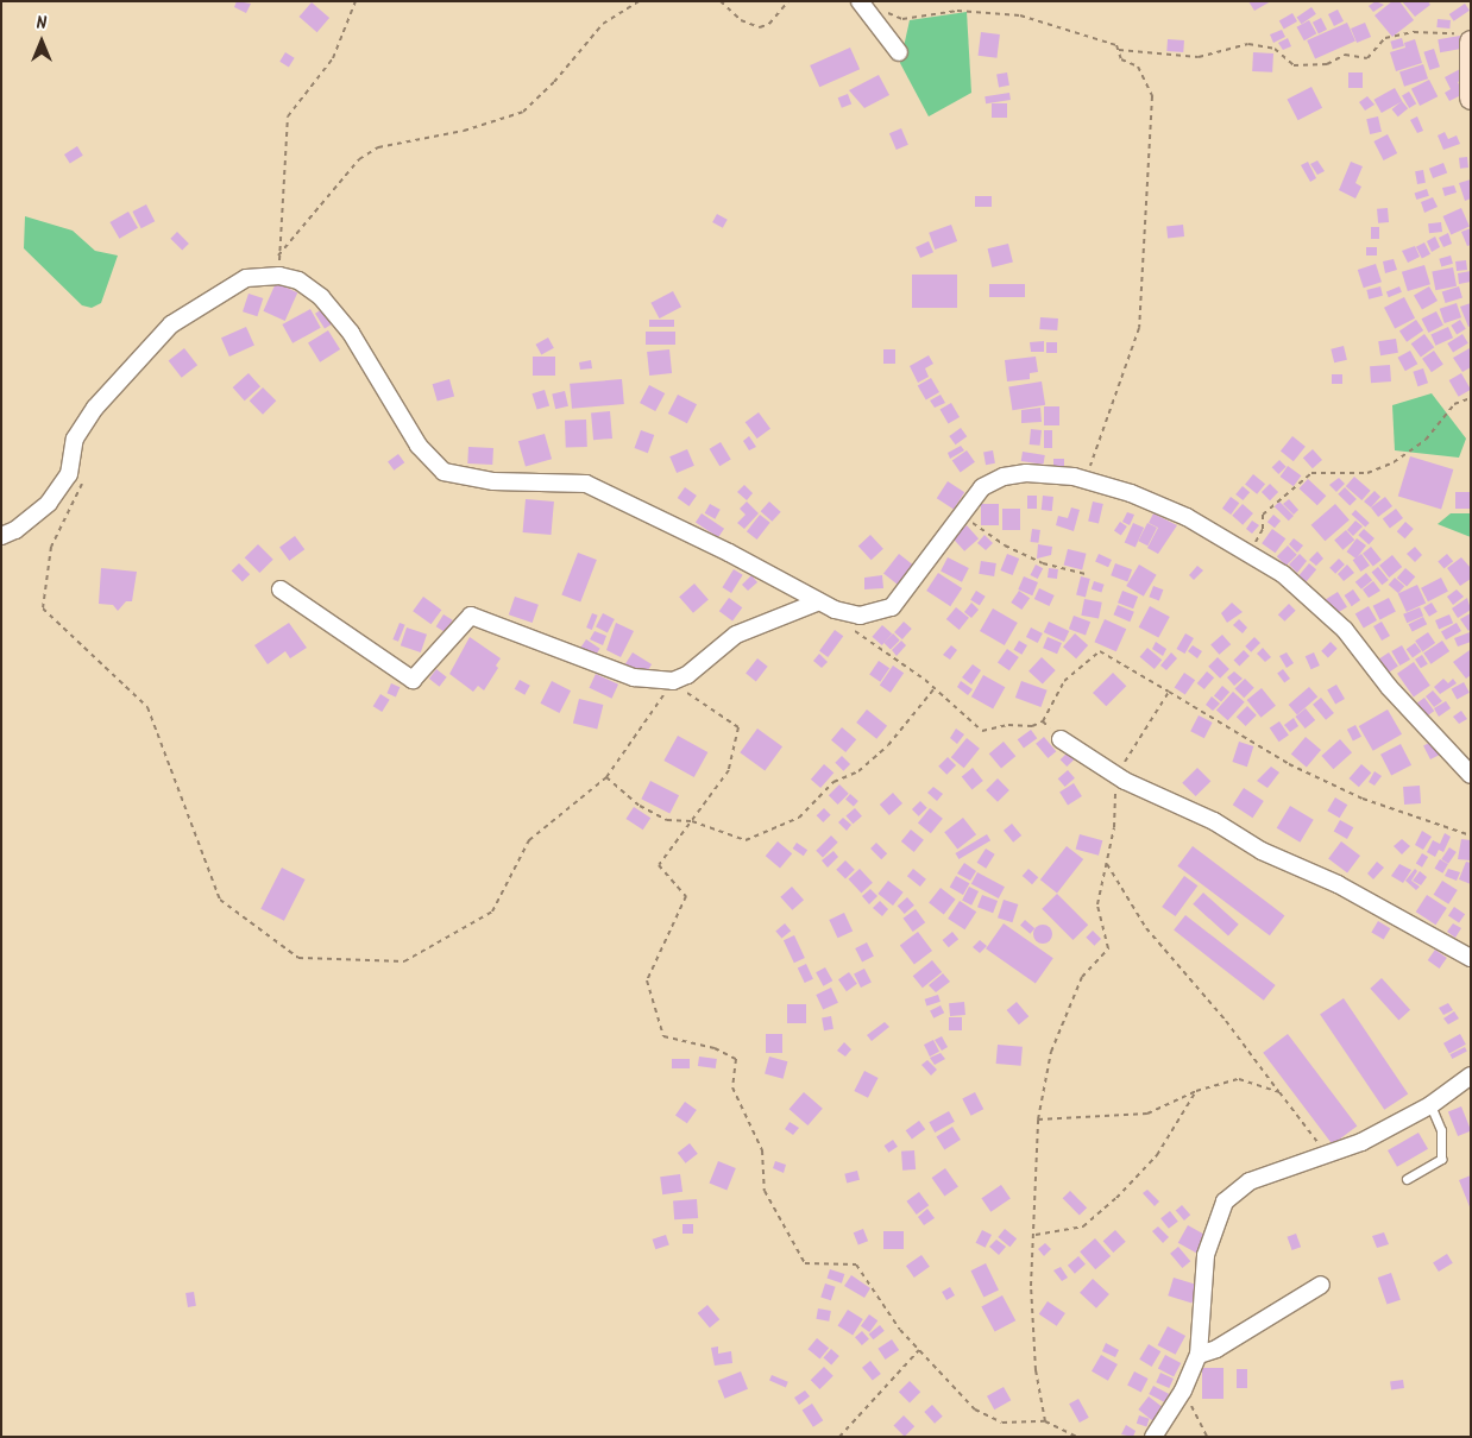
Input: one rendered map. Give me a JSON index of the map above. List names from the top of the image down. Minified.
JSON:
{"north":"top"}
